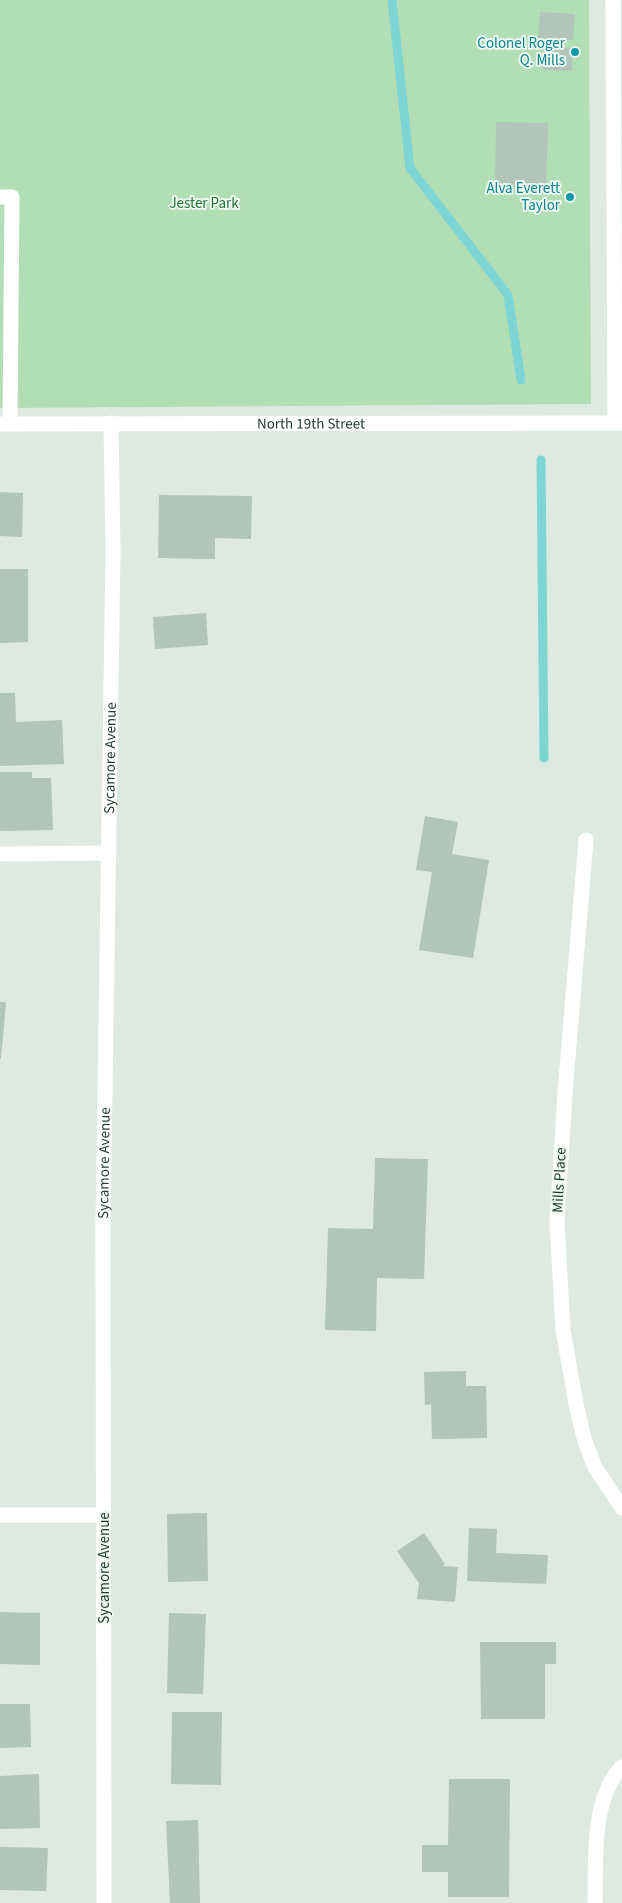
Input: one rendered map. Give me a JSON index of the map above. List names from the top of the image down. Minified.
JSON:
{"streets":{"street":["North 19th Street","Sycamore Avenue","Mills Place"]},"crossings":[["North 19th Street","Sycamore Avenue"]],"parks":["Jester Park"],"places":["Colonel Roger Q. Mills","Alva Everett Taylor"]}
